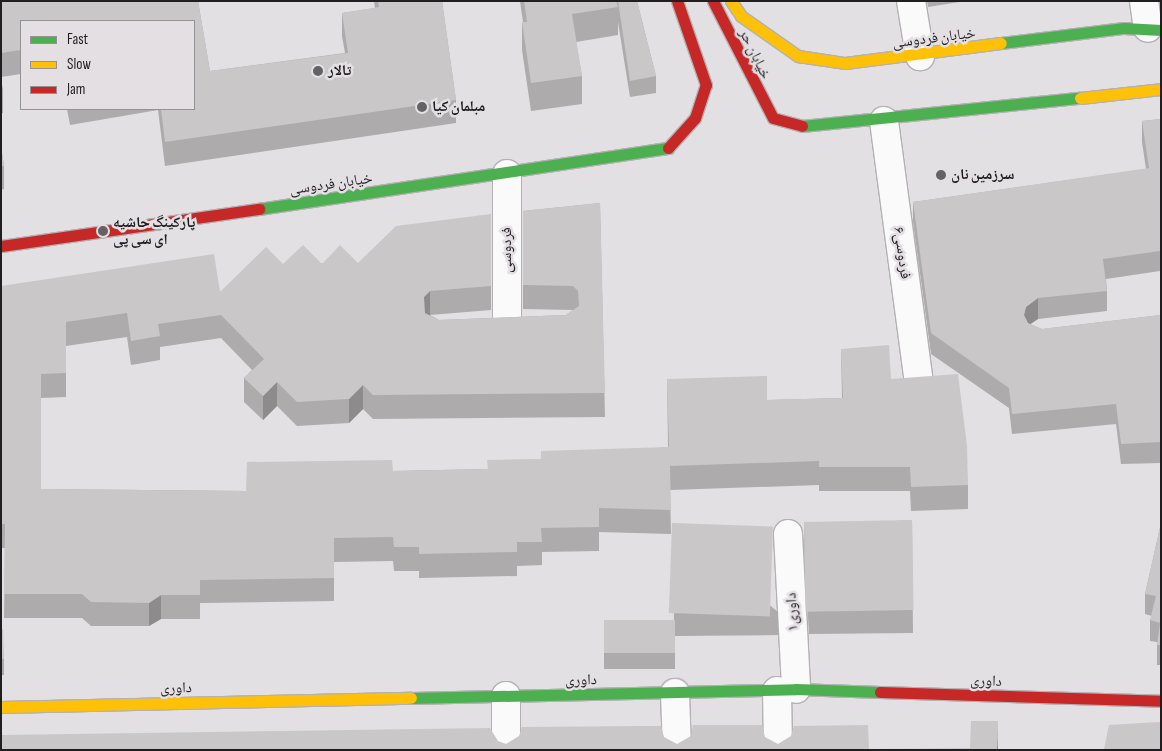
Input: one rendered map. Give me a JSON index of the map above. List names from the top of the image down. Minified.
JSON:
{"streets":{"street":["خیابان فردوسی","خیابان حر","فردوسی","فردوسی۶","داوری۱","داوری"]},"crossings":[["خیابان فردوسی","فردوسی"],["خیابان حر","فردوسی۶"],["داوری۱","داوری"]],"places":["تالار","مبلمان کیا","سرزمین نان","پارکینگ حاشیه ای سی پی"],"legend":["Fast","Slow","Jam"]}
